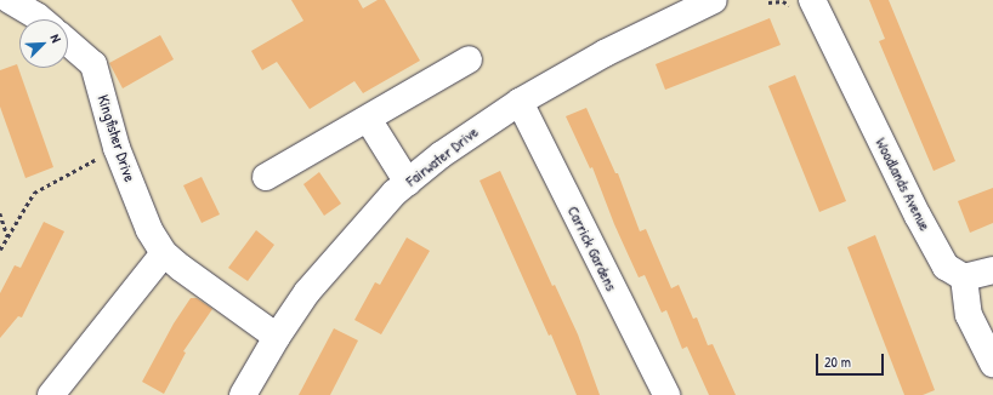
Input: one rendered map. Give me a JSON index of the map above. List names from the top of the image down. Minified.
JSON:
{"streets":{"street":["Kingfisher Drive","Fairwater Drive","Woodlands Avenue","Carrick Gardens"]},"crossings":[["Kingfisher Drive","Fairwater Drive"],["Fairwater Drive","Carrick Gardens"]],"scale_bar":"20 m","north":"top right"}
